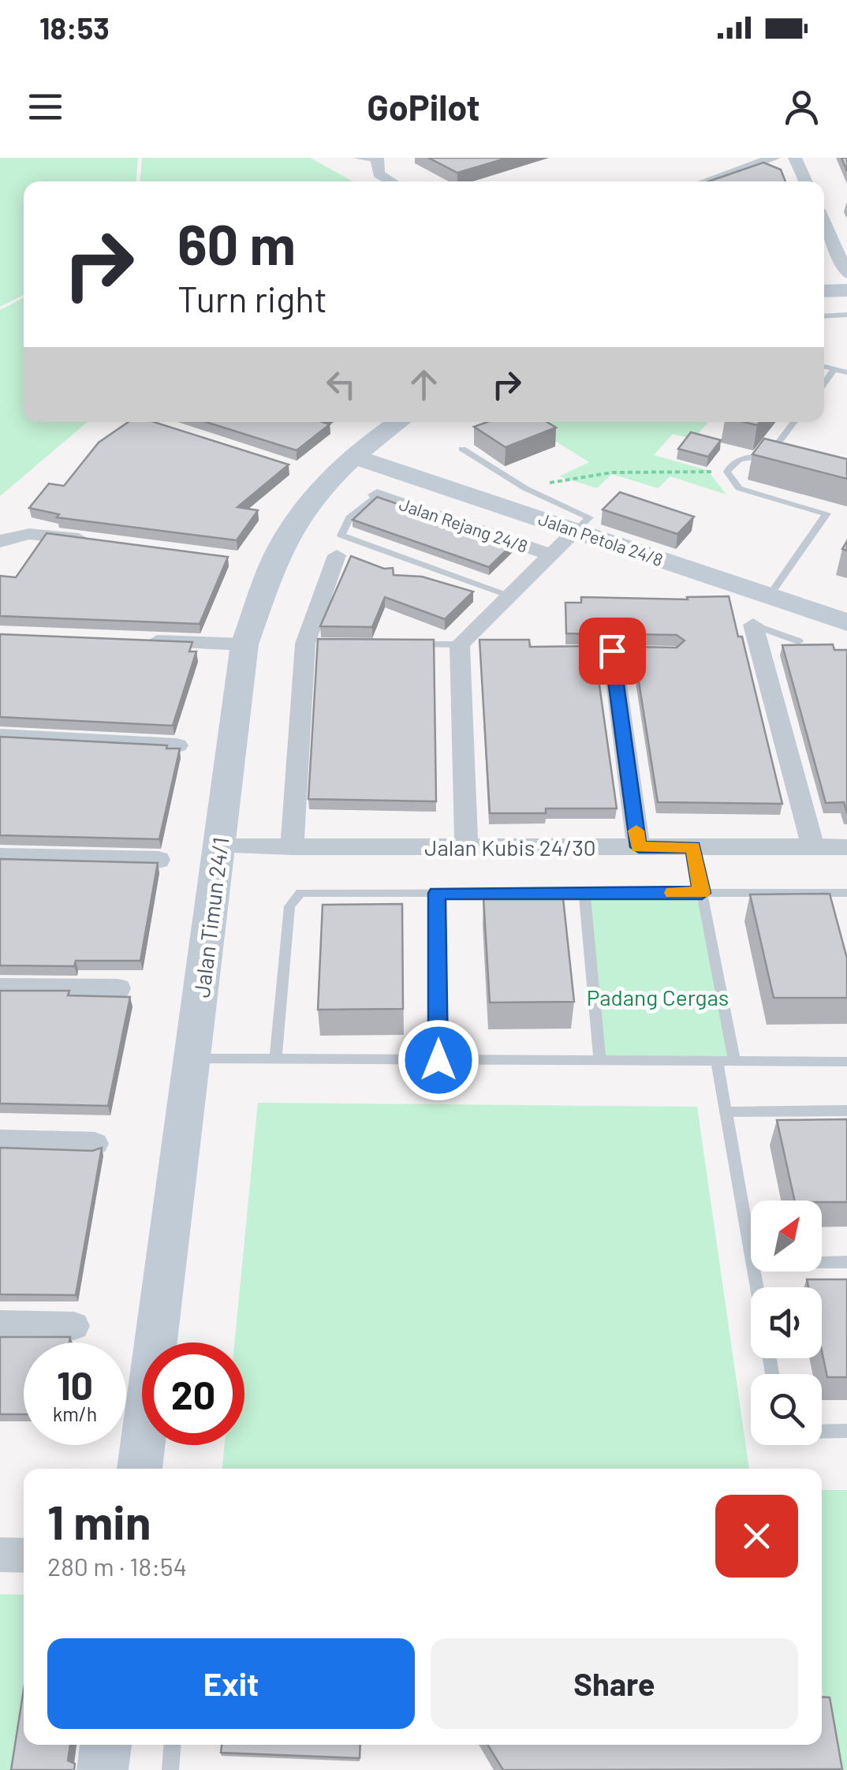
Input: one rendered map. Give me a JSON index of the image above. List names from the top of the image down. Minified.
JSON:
{"streets":{"street":["Jalan Rejang 24/8","Jalan Petola 24/8","Jalan Kubis 24/30","Jalan Timun 24/1"]},"crossings":[["Jalan Petola 24/8","Jalan Timun 24/1"],["Jalan Kubis 24/30","Jalan Timun 24/1"]],"parks":["Padang Cergas"],"north":"top right","page":{"status":"18:53","header":"GoPilot","turn":["60 m","Turn right"],"speed":"10 km/h","limit":"20","heading":["1 min","280 m · 18:54"],"buttons":["Exit","Share"]}}
